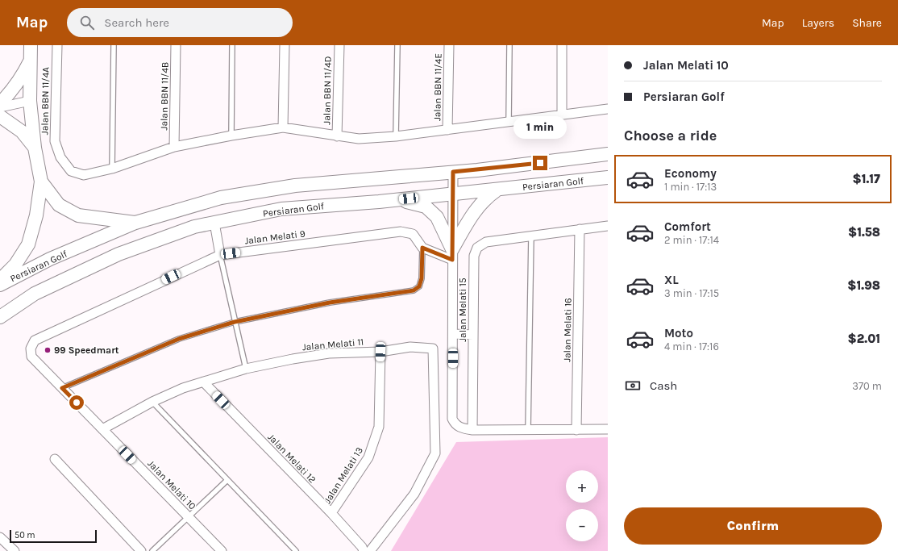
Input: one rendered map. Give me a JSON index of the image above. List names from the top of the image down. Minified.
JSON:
{"streets":{"street":["Jalan BBN 11/4E","Jalan BBN 11/4D","Jalan BBN 11/4B","Jalan BBN 11/4A","Persiaran Golf","Jalan Melati 9","Jalan Melati 15","Jalan Melati 16","Jalan Melati 11","Jalan Melati 12","Jalan Melati 13","Jalan Melati 10"]},"crossings":[["Jalan Melati 9","Jalan Melati 10"],["Jalan Melati 11","Jalan Melati 12"],["Jalan Melati 11","Jalan Melati 13"],["Jalan Melati 11","Jalan Melati 10"],["Jalan Melati 12","Jalan Melati 13"]],"places":["99 Speedmart"],"scale_bar":"50 m","page":{"header":"Map","search":"Search here","nav":["Map","Layers","Share"],"banner":["Jalan Melati 10","Persiaran Golf"],"bubble":"1 min","heading":"Choose a ride","list":[{"name":"Economy","note":"1 min · 17:13","value":"$1.17"},{"name":"Comfort","note":"2 min · 17:14","value":"$1.58"},{"name":"XL","note":"3 min · 17:15","value":"$1.98"},{"name":"Moto","note":"4 min · 17:16","value":"$2.01"}],"pay":["Cash","370 m"],"map_buttons":["+","−"],"buttons":"Confirm","scale":"50 m"}}
